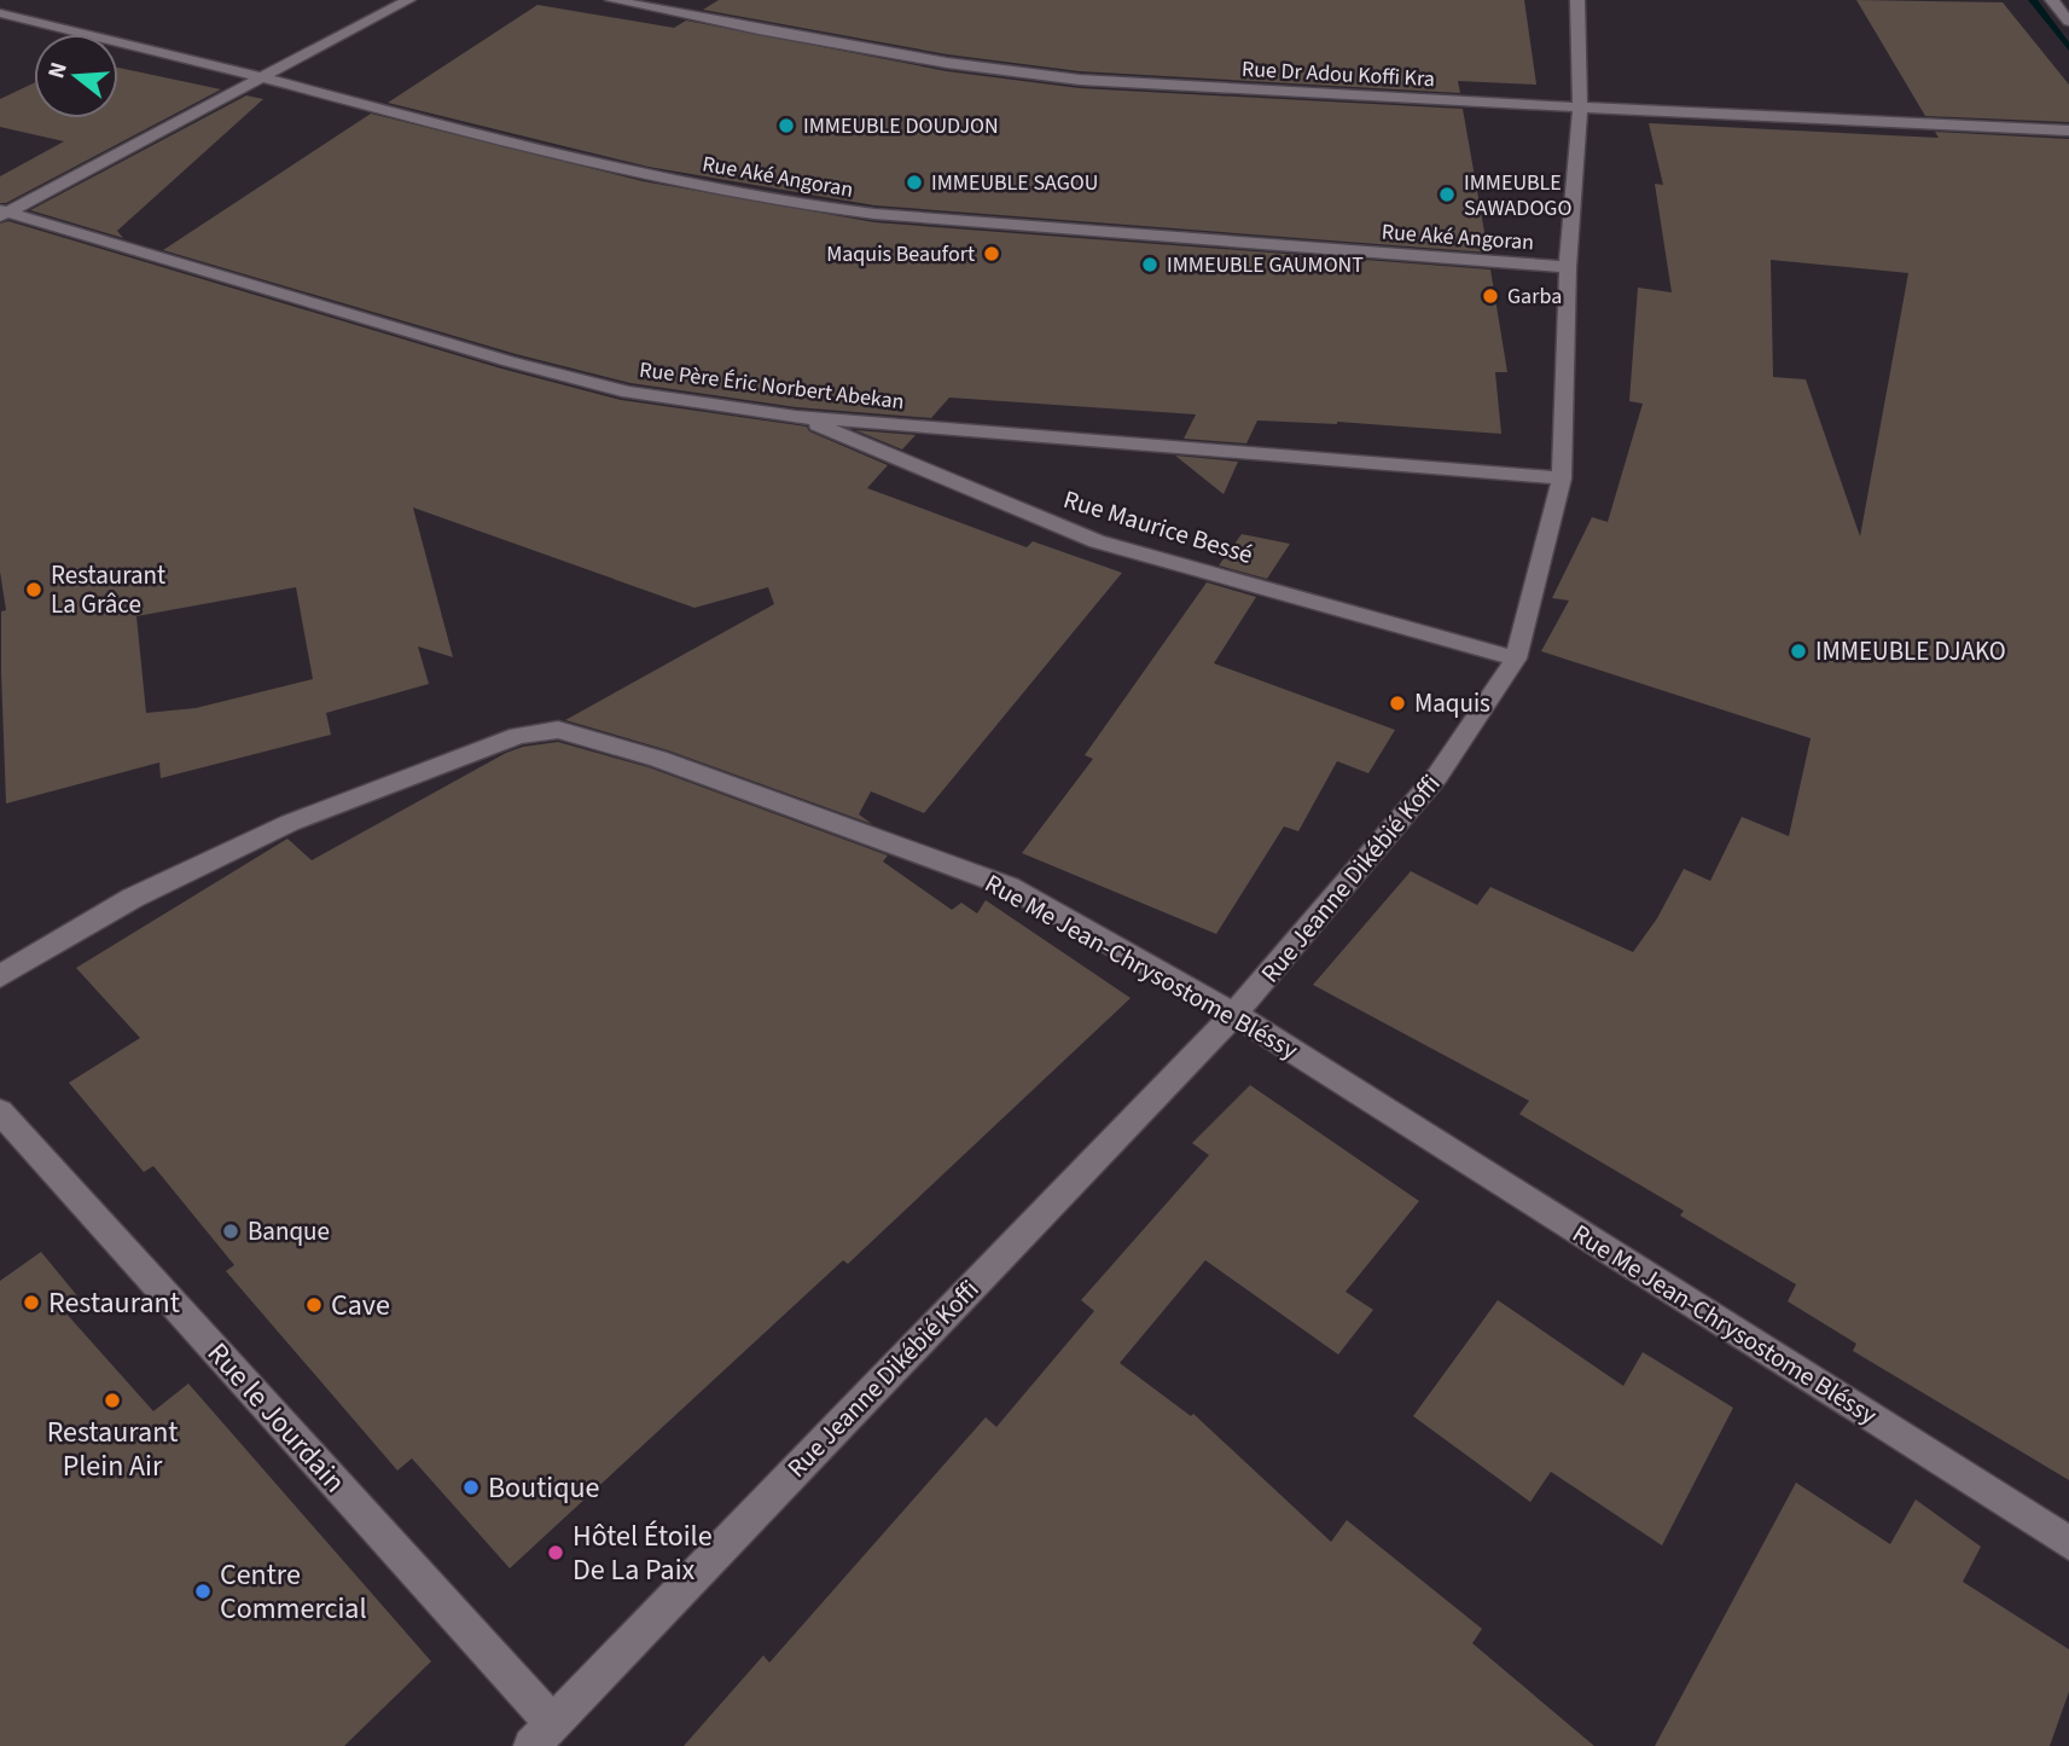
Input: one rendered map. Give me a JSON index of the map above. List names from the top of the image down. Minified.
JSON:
{"streets":{"street":["Rue Dr Adou Koffi Kra","Rue Aké Angoran","Rue Père Éric Norbert Abekan","Rue Maurice Bessé","Rue Jeanne Dikébié Koffi","Rue Me Jean-Chrysostome Bléssy","Rue le Jourdain"]},"crossings":[["Rue Dr Adou Koffi Kra","Rue Jeanne Dikébié Koffi"],["Rue Aké Angoran","Rue Jeanne Dikébié Koffi"],["Rue Père Éric Norbert Abekan","Rue Maurice Bessé"],["Rue Père Éric Norbert Abekan","Rue Jeanne Dikébié Koffi"],["Rue Maurice Bessé","Rue Jeanne Dikébié Koffi"],["Rue Jeanne Dikébié Koffi","Rue Me Jean-Chrysostome Bléssy"],["Rue Jeanne Dikébié Koffi","Rue le Jourdain"]],"places":["IMMEUBLE DOUDJON","IMMEUBLE SAGOU","IMMEUBLE SAWADOGO","Maquis Beaufort","IMMEUBLE GAUMONT","Garba","Restaurant La Grâce","IMMEUBLE DJAKO","Maquis","Banque","Restaurant","Cave","Restaurant Plein Air","Boutique","Hôtel Étoile De La Paix","Centre Commercial"],"north":"left"}
